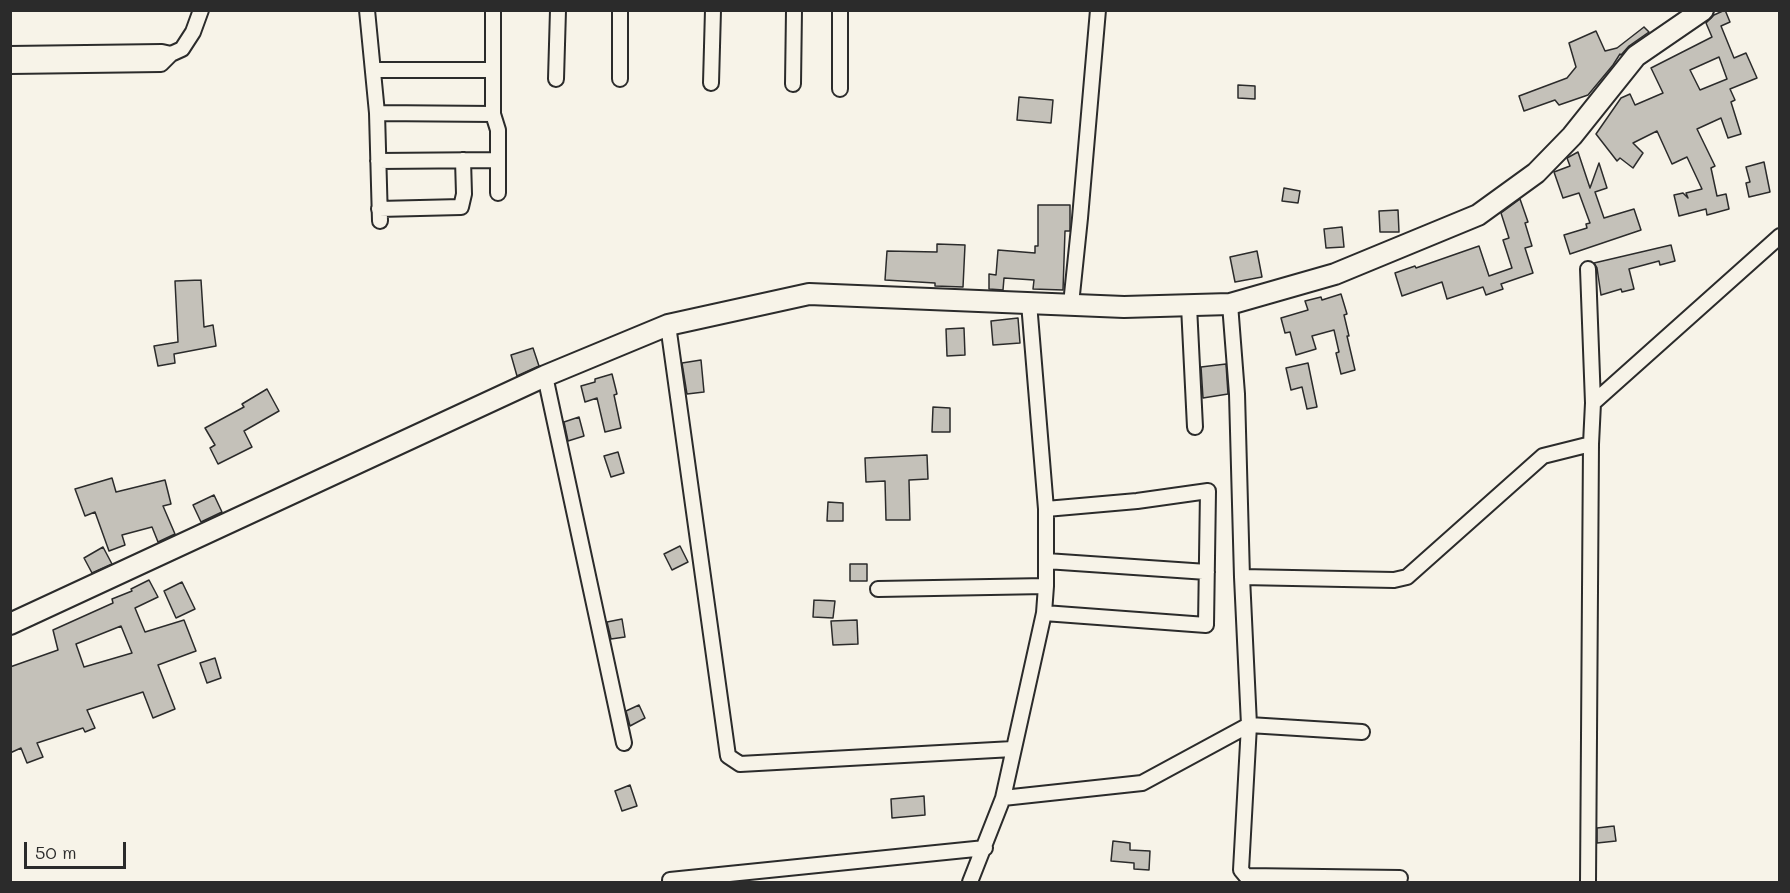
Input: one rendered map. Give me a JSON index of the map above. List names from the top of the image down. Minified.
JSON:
{"scale_bar":"50 m"}
